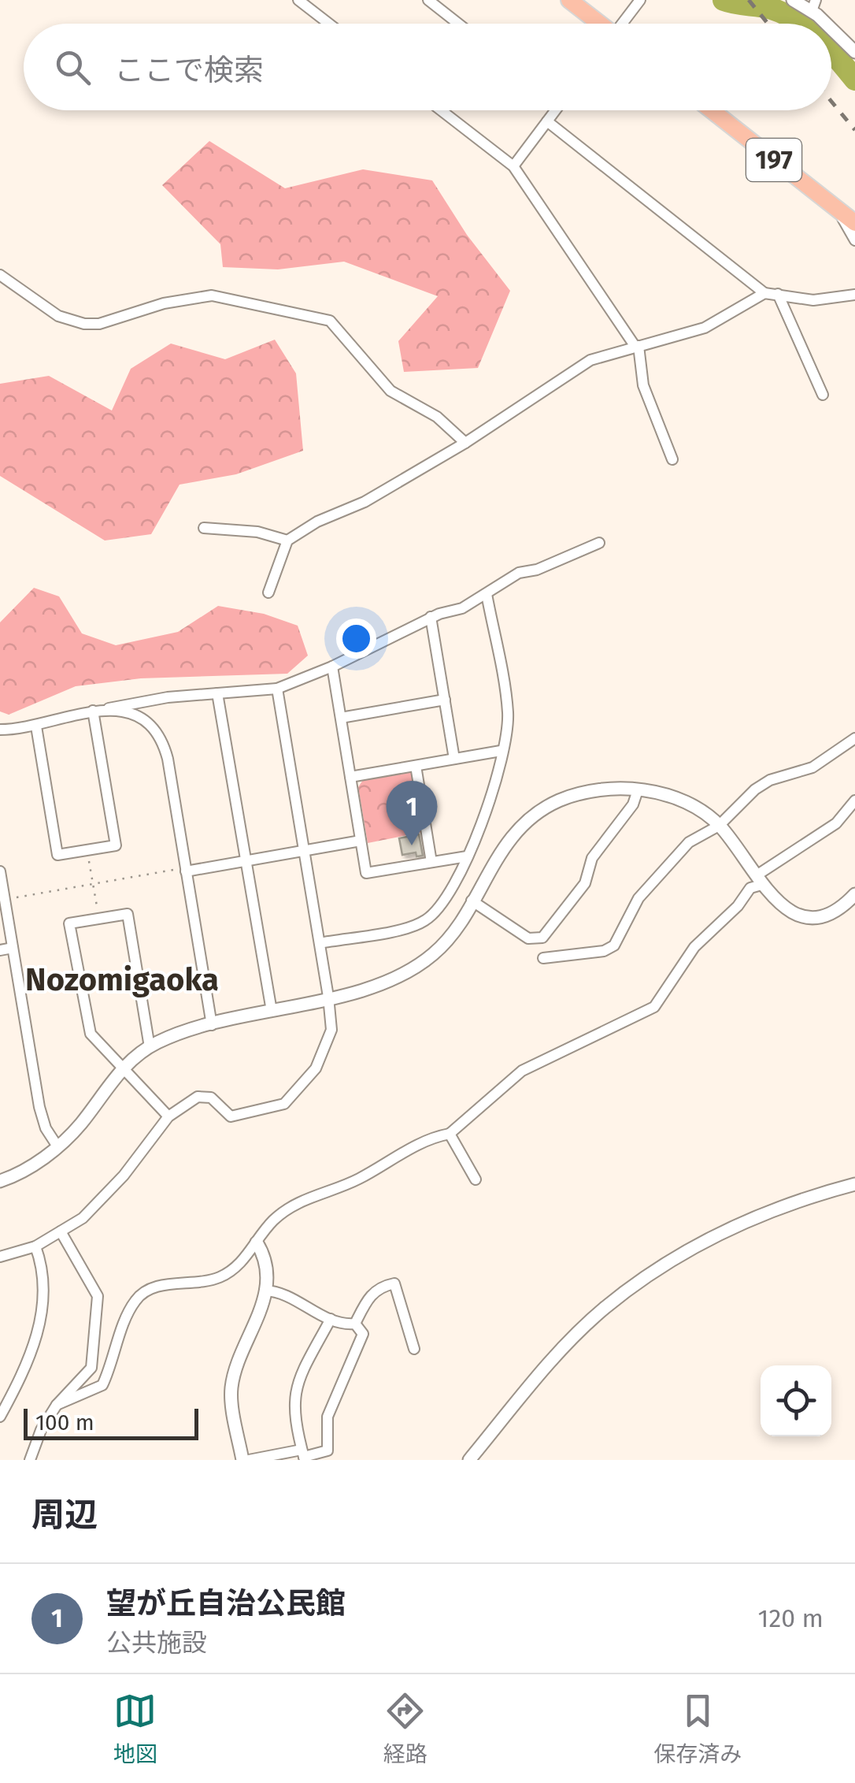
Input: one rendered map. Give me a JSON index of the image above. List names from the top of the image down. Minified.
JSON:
{"streets":{"highway":["197"]},"districts":["Nozomigaoka"],"scale_bar":"100 m","page":{"search":"ここで検索","pins":"1","scale":"100 m","heading":"周辺","list":[{"mark":"1","name":"望が丘自治公民館","note":"公共施設","value":"120 m"}],"nav":["地図","経路","保存済み"]}}
